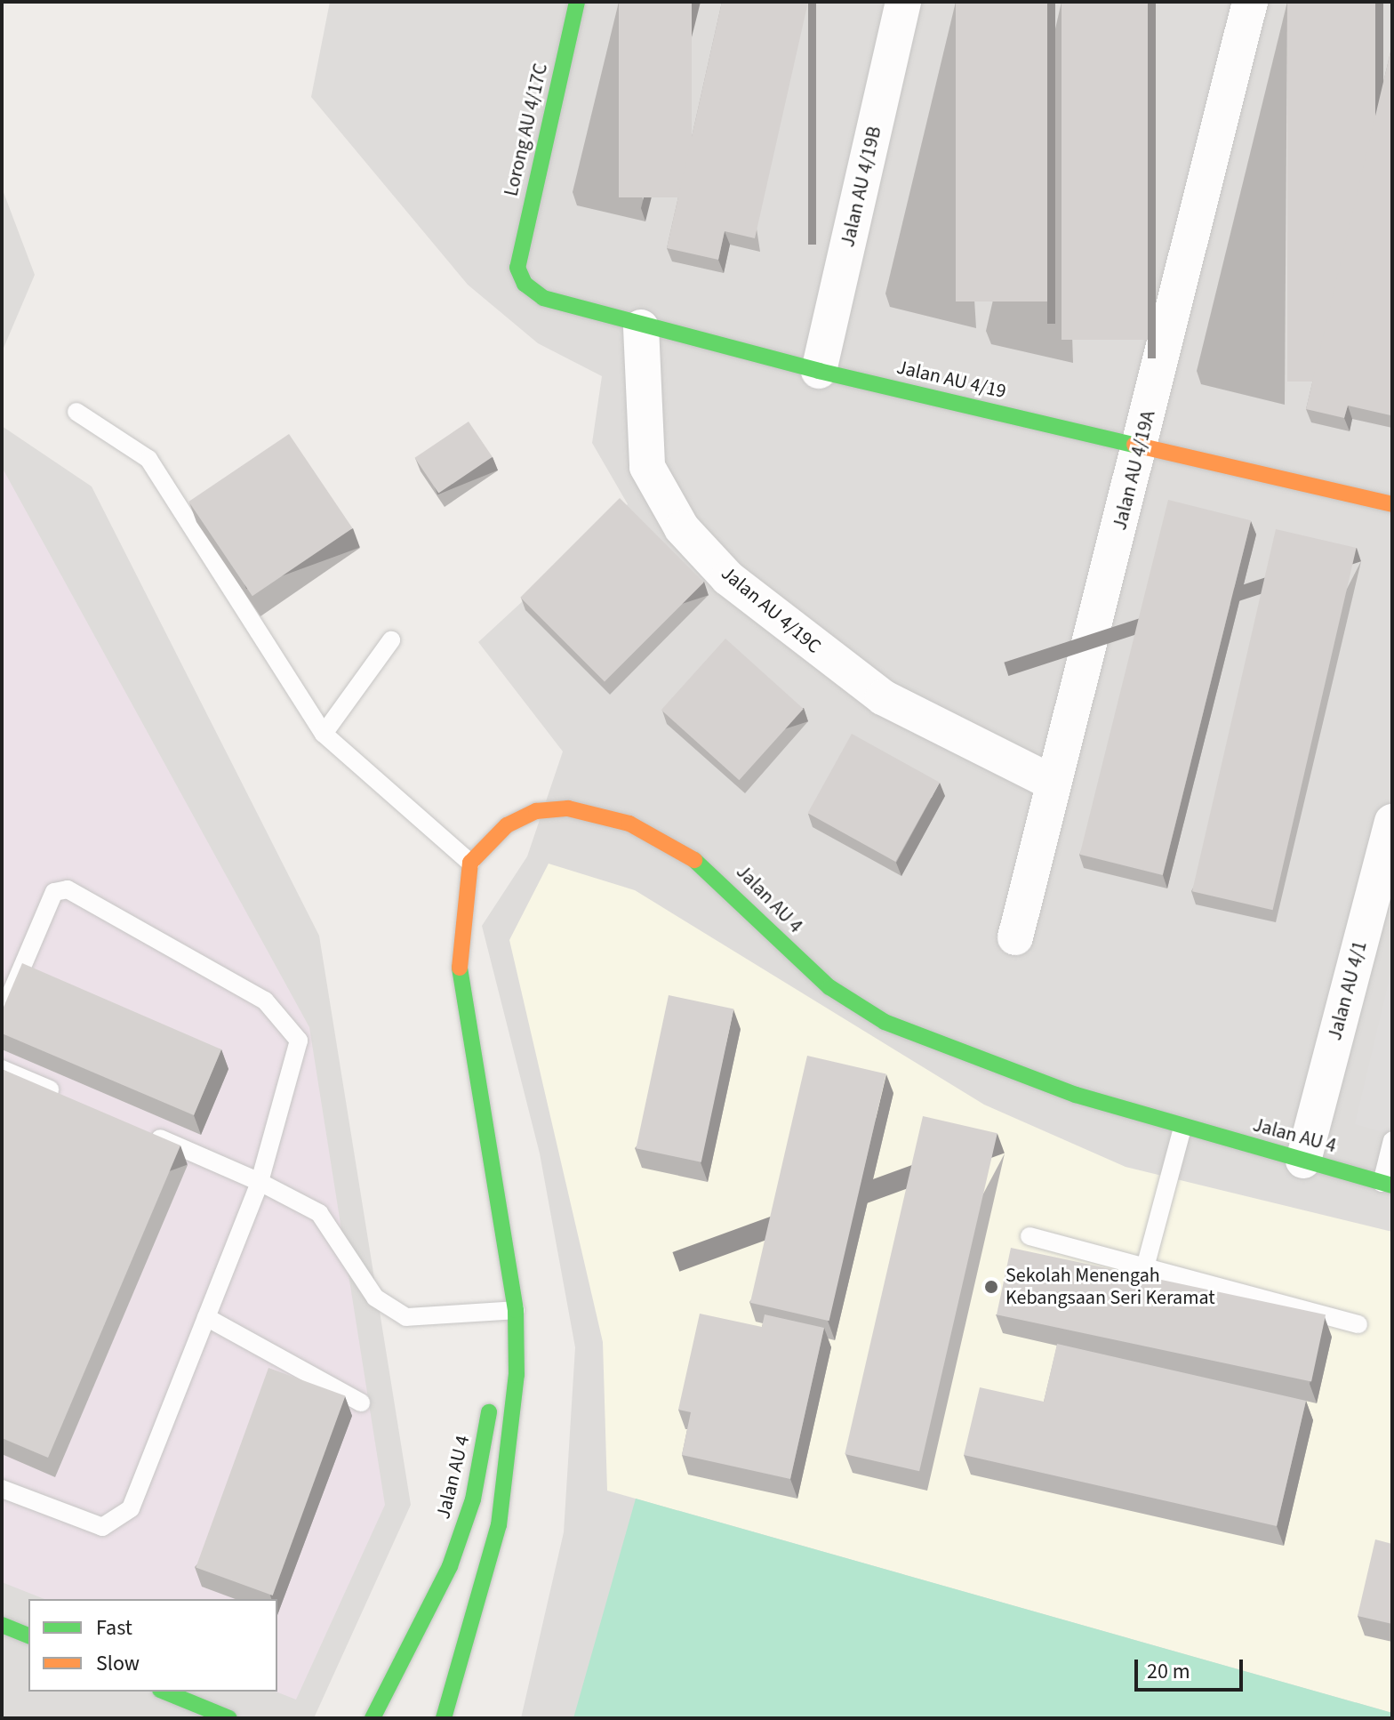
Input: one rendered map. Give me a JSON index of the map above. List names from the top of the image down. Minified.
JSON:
{"streets":{"main road":["Lorong AU 4/17C","Jalan AU 4/19","Jalan AU 4"],"street":["Jalan AU 4/19B","Jalan AU 4/19A","Jalan AU 4/19C","Jalan AU 4/1"]},"crossings":[["Lorong AU 4/17C","Jalan AU 4/19"],["Jalan AU 4/19B","Jalan AU 4/19"],["Jalan AU 4/19","Jalan AU 4/19A"],["Jalan AU 4/19","Jalan AU 4/19C"],["Jalan AU 4/19A","Jalan AU 4/19C"],["Jalan AU 4","Jalan AU 4/1"]],"places":["Sekolah Menengah Kebangsaan Seri Keramat"],"legend":["Fast","Slow"],"scale_bar":"20 m"}
